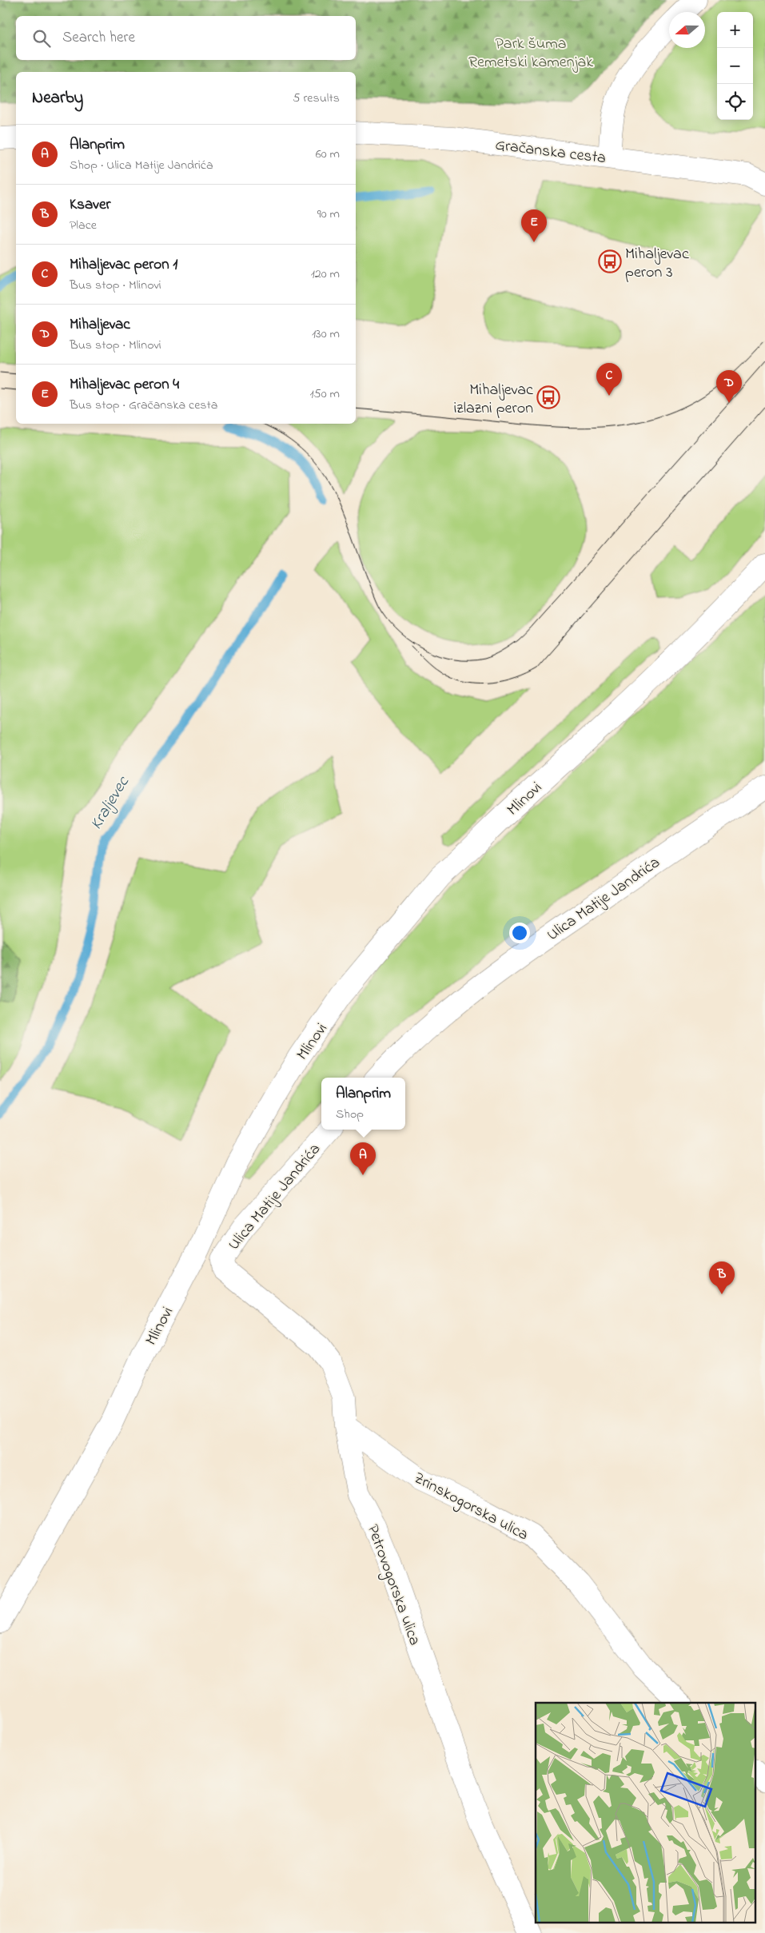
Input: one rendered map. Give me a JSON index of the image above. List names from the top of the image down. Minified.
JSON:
{"streets":{"street":["Gračanska cesta","Mlinovi","Ulica Matije Jandrića","Zrinskogorska ulica","Petrovogorska ulica"]},"crossings":[["Ulica Matije Jandrića","Petrovogorska ulica"],["Zrinskogorska ulica","Petrovogorska ulica"]],"water":["Kraljevec"],"parks":["Park šuma Remetski kamenjak"],"places":{"bus stop":["Mihaljevac peron 3","Mihaljevac izlazni peron"]},"north":"left","page":{"map_buttons":["+","−"],"search":"Search here","heading":["Nearby","5 results"],"list":[{"mark":"A","name":"Alanprim","note":"Shop · Ulica Matije Jandrića","value":"60 m"},{"mark":"B","name":"Ksaver","note":"Place","value":"90 m"},{"mark":"C","name":"Mihaljevac peron 1","note":"Bus stop · Mlinovi","value":"120 m"},{"mark":"D","name":"Mihaljevac","note":"Bus stop · Mlinovi","value":"130 m"},{"mark":"E","name":"Mihaljevac peron 4","note":"Bus stop · Gračanska cesta","value":"150 m"}],"pins":["E","C","D","A","B"],"popup":["Alanprim","Shop"]}}
